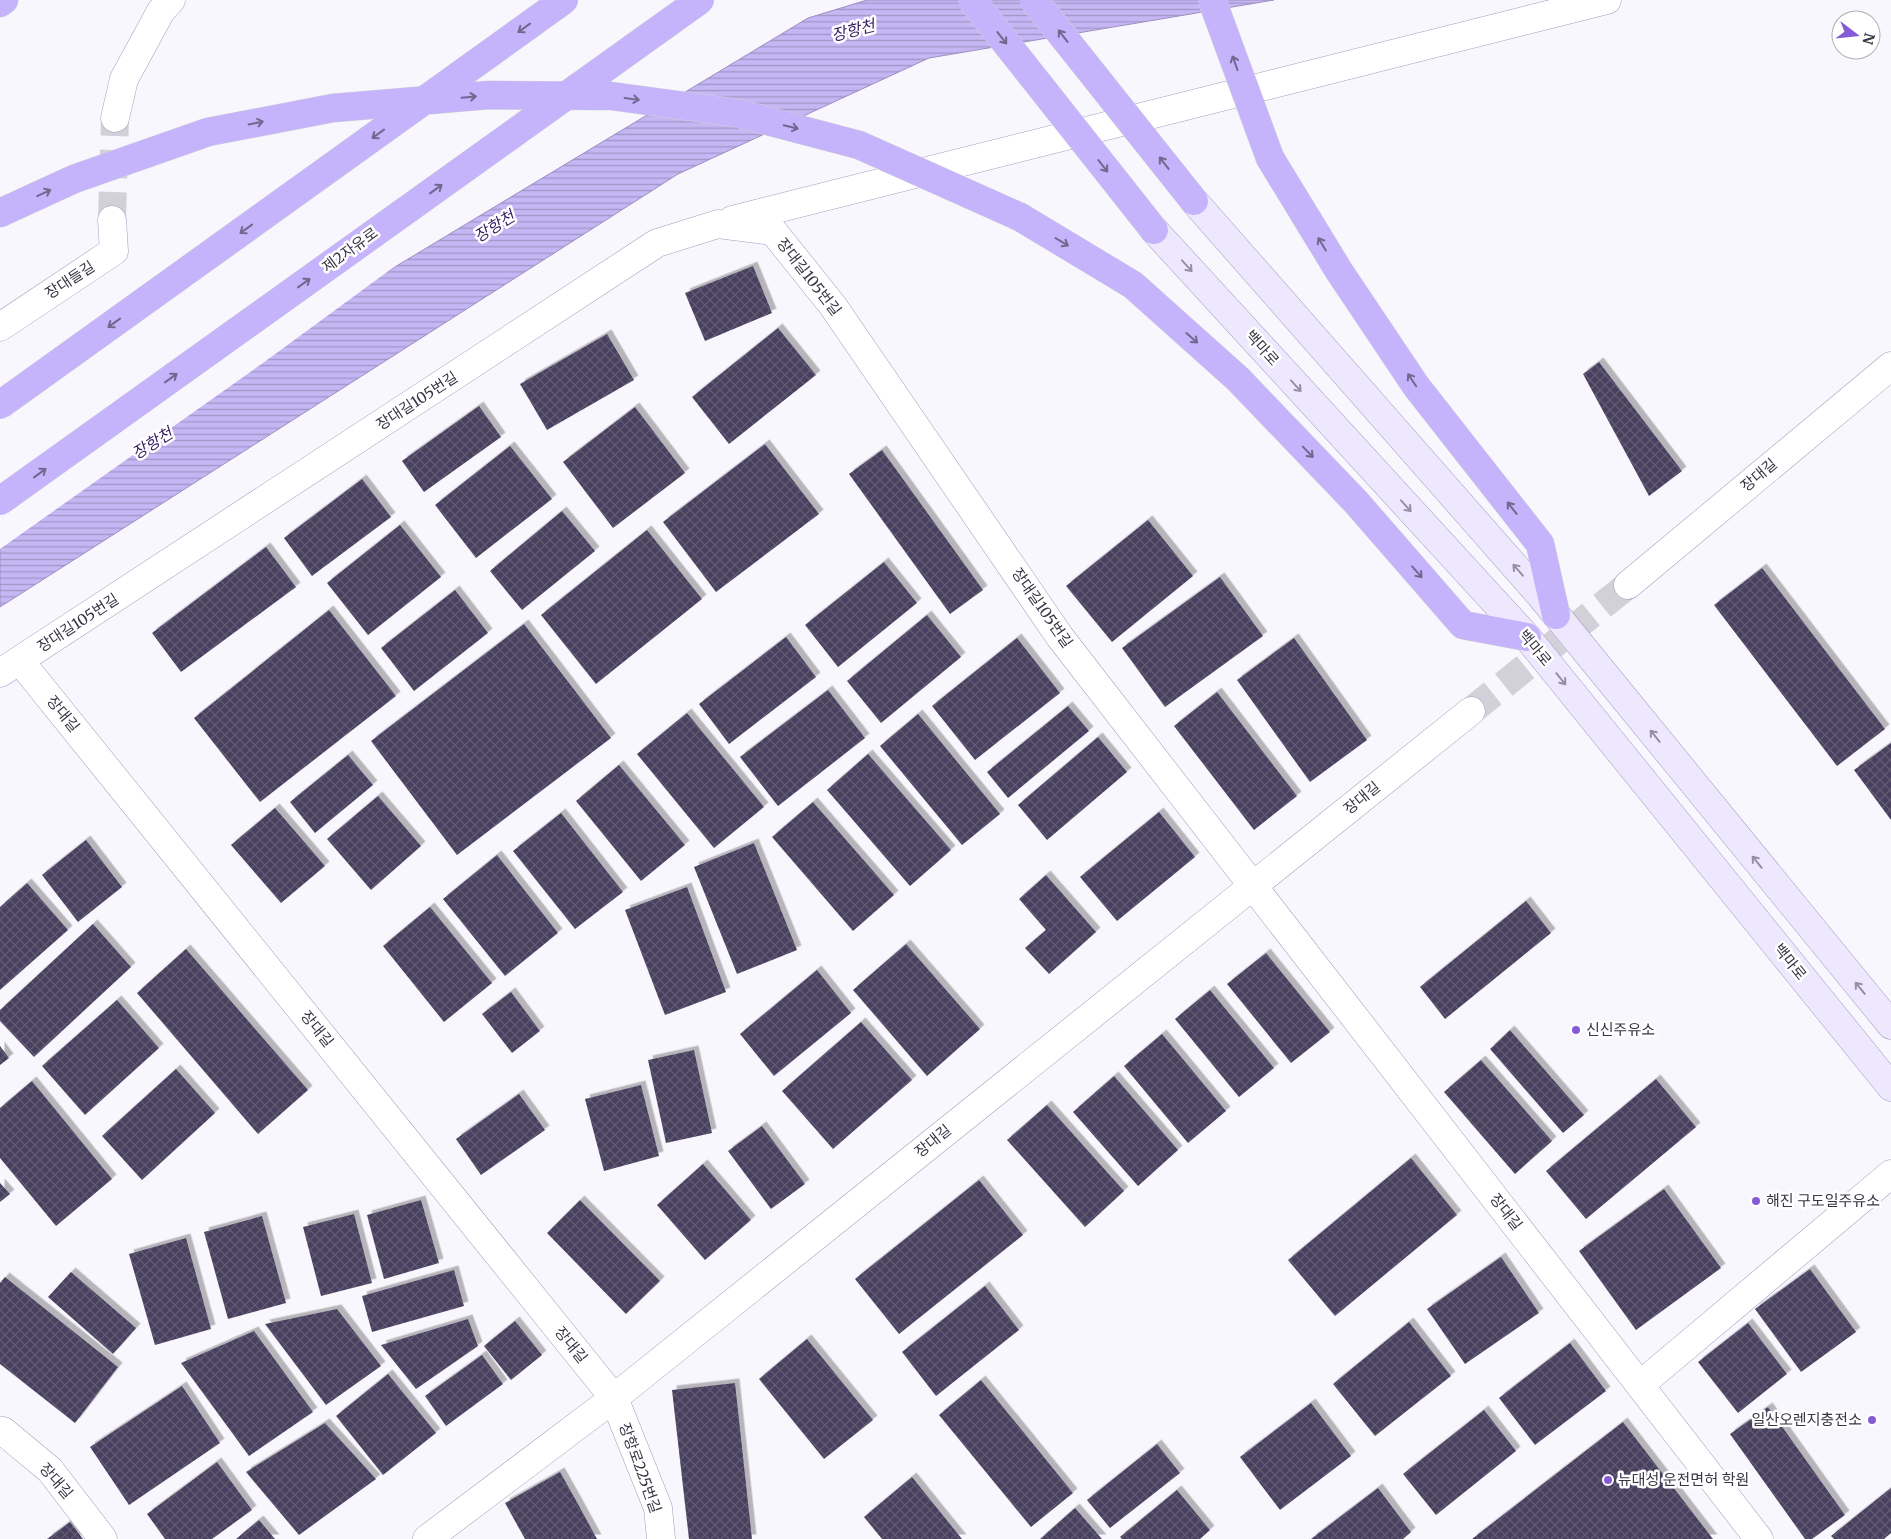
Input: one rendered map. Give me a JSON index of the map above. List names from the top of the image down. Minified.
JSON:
{"streets":{"highway":["제2자유로"],"main road":["백마로"],"street":["장대길105번길","장대들길","장대길","장항로225번길"]},"crossings":[["장대길105번길","장대길"],["장대길","장항로225번길"]],"water":["장항천"],"places":["신신주유소","해진 구도일주유소","일산오렌지충전소","뉴대성 운전면허 학원"],"north":"right"}
